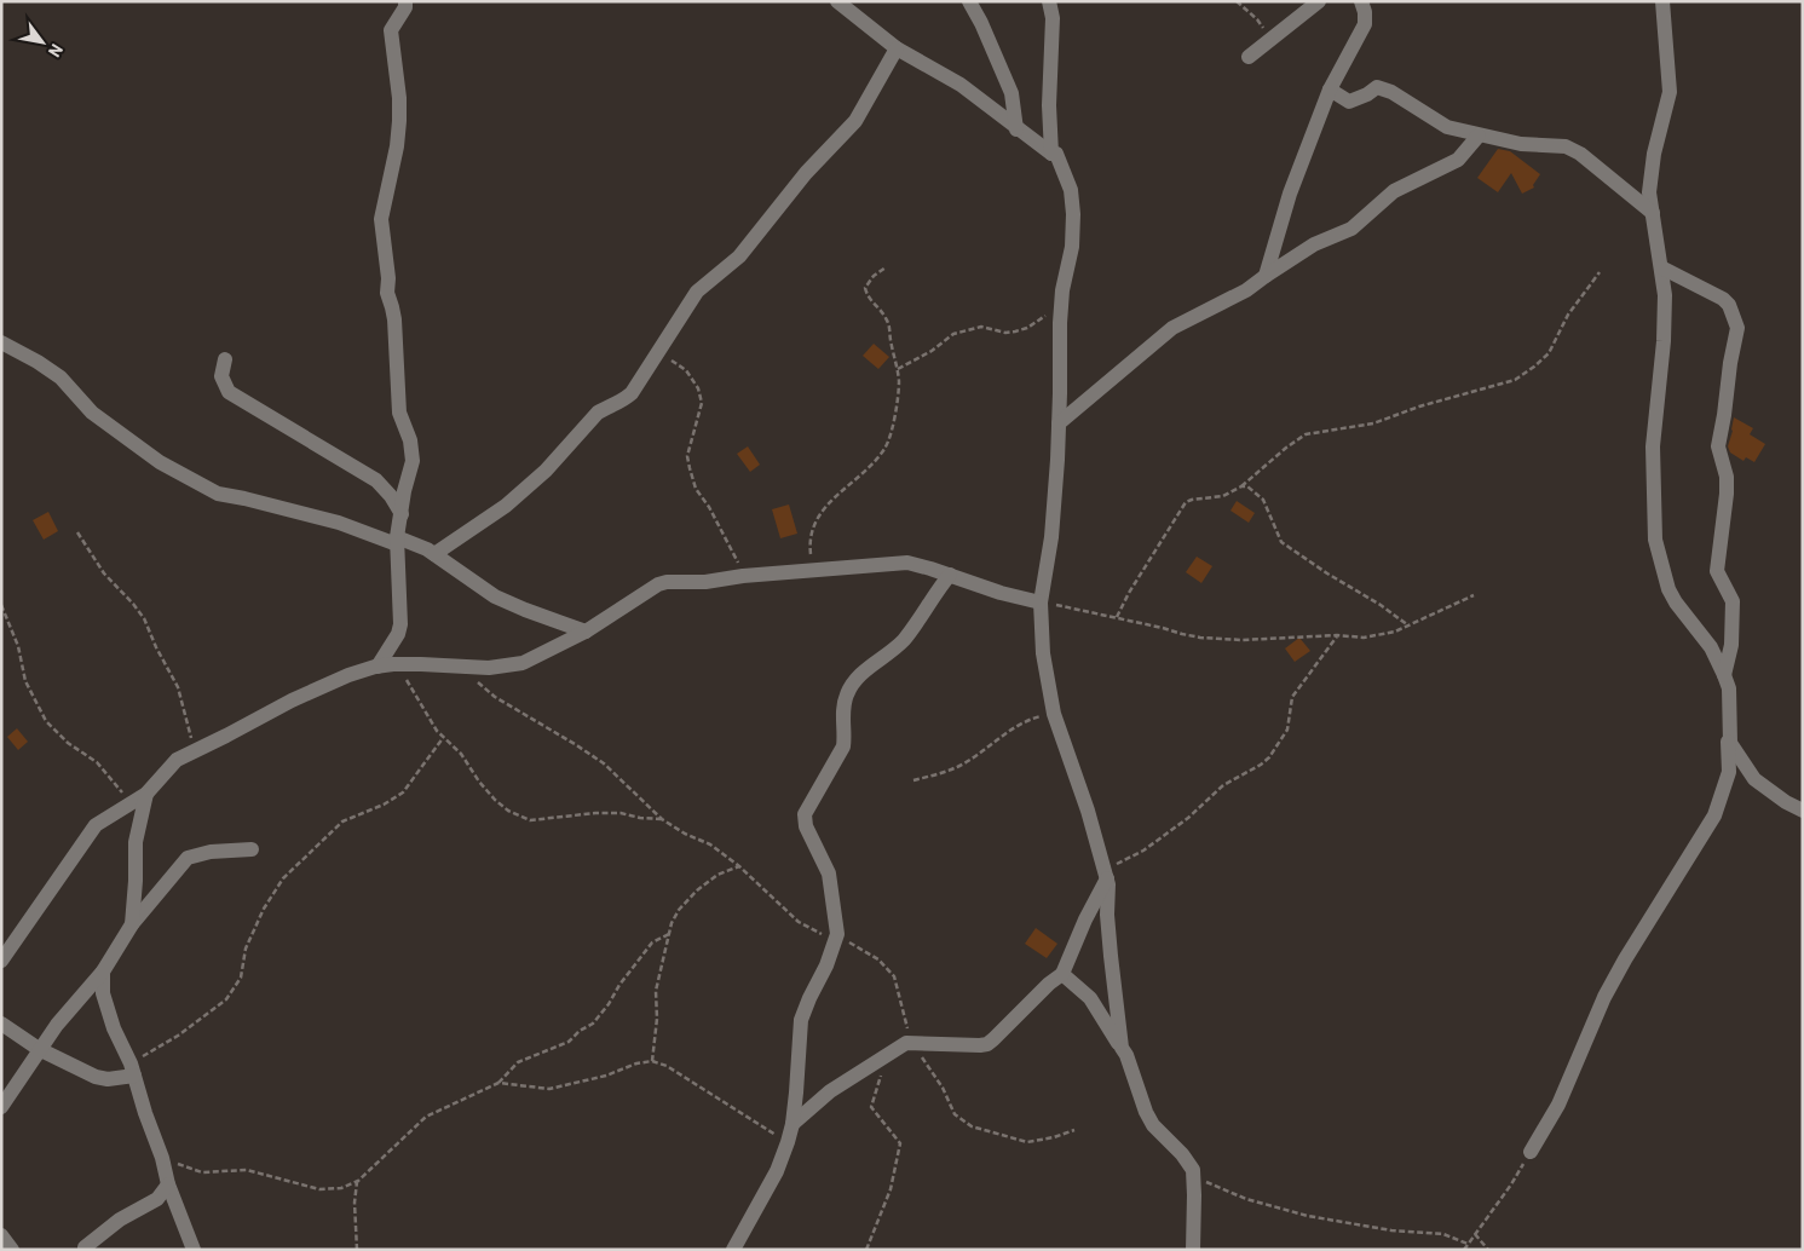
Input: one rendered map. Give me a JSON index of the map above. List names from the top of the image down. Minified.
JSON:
{"north":"bottom right"}
